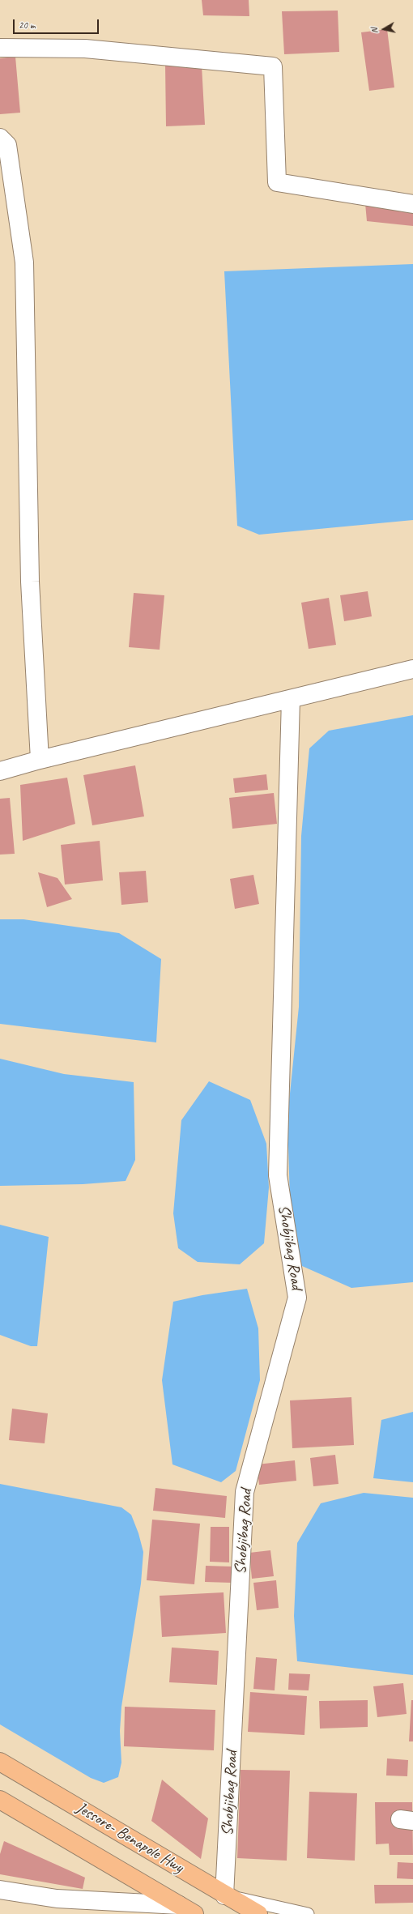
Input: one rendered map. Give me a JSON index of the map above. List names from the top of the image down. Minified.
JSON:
{"streets":{"highway":["Jessore- Benapole Hwy"],"street":["Shobjibag Road"]},"crossings":[["Shobjibag Road","Jessore- Benapole Hwy"]],"scale_bar":"20 m","north":"left"}
